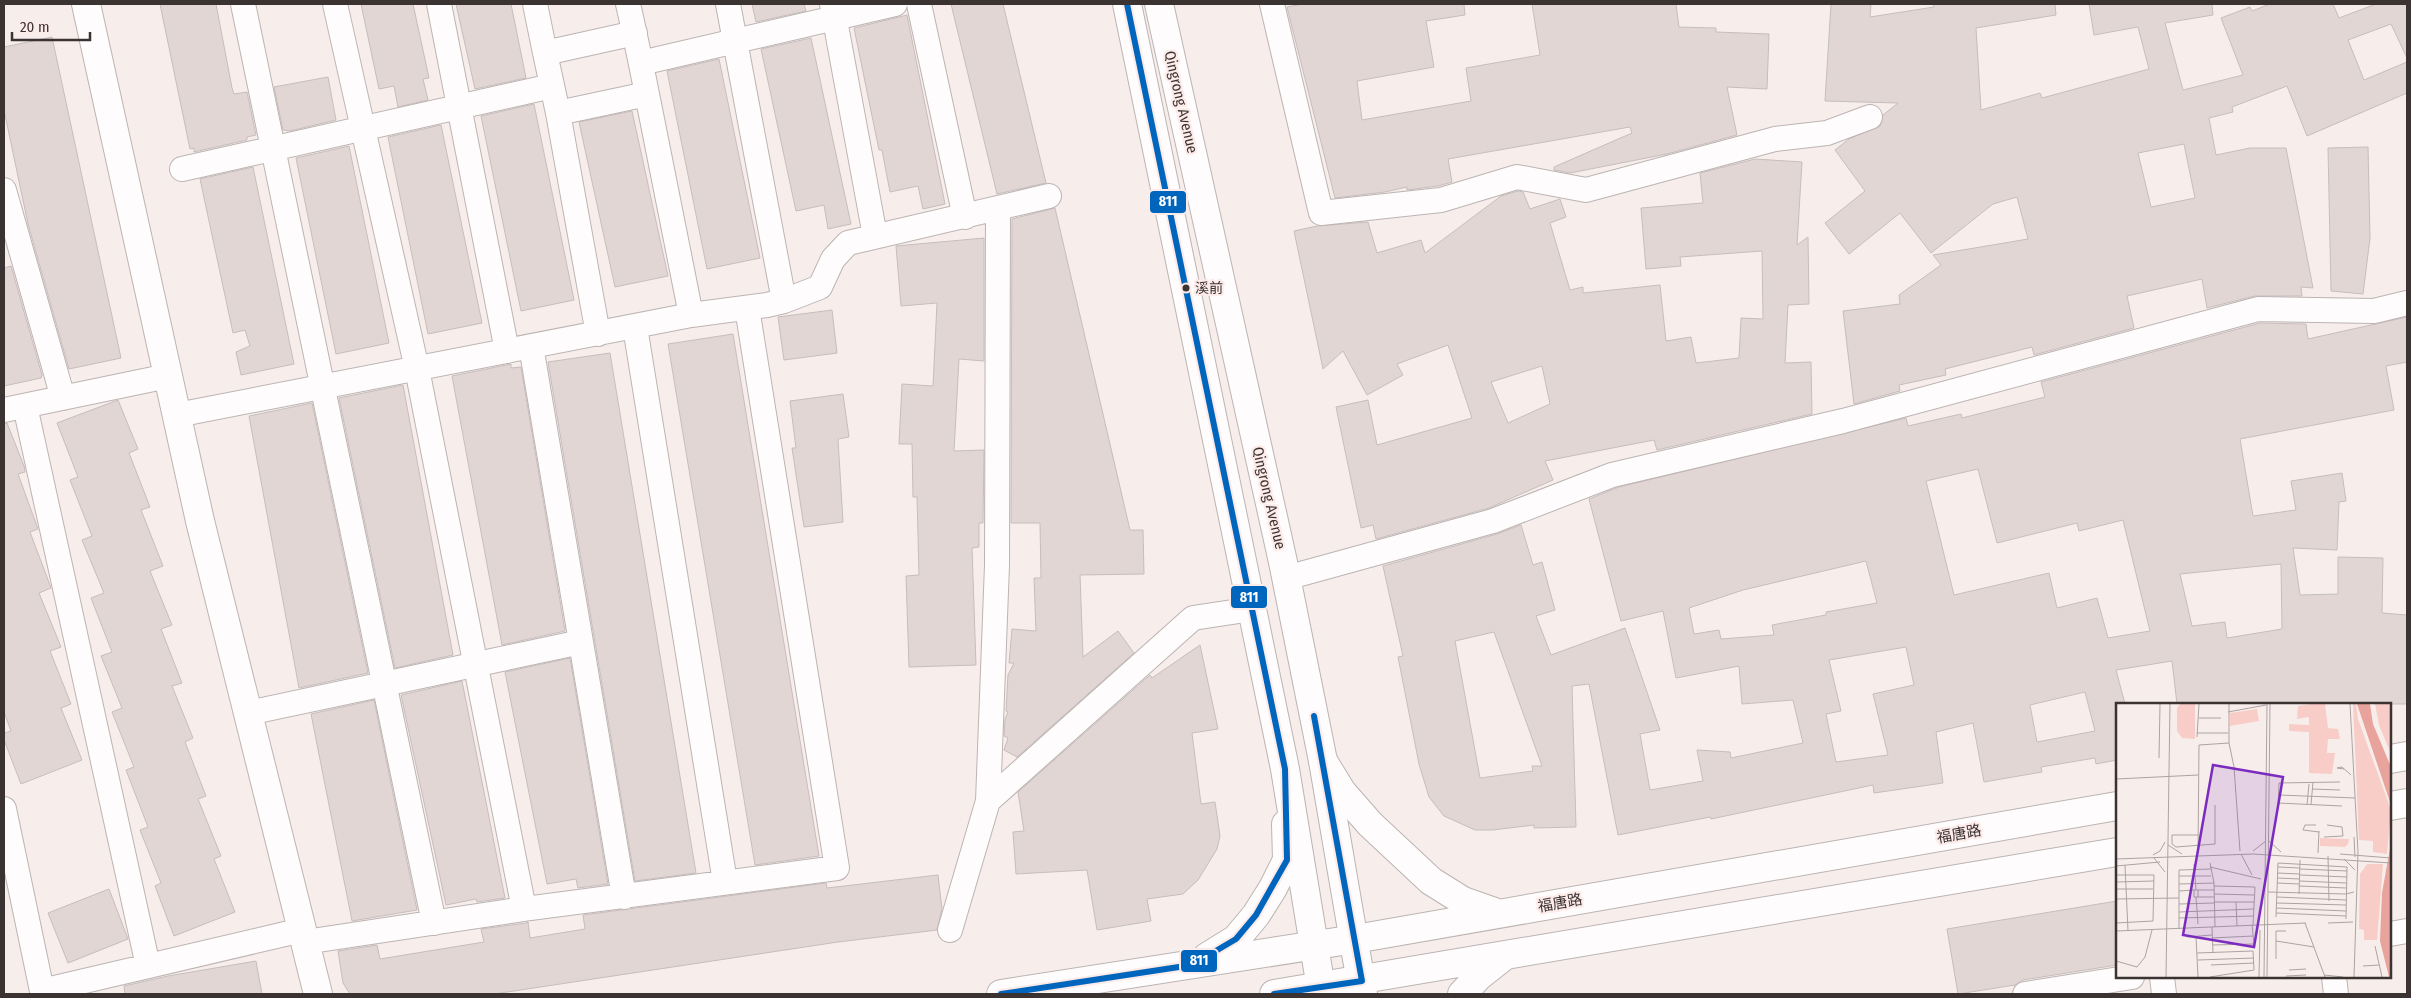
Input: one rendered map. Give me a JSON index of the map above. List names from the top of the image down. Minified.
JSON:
{"streets":{"street":["Qingrong Avenue","福唐路"]},"crossings":[["Qingrong Avenue","福唐路"]],"places":["溪前"],"lines":["transit line 811"],"scale_bar":"20 m"}
